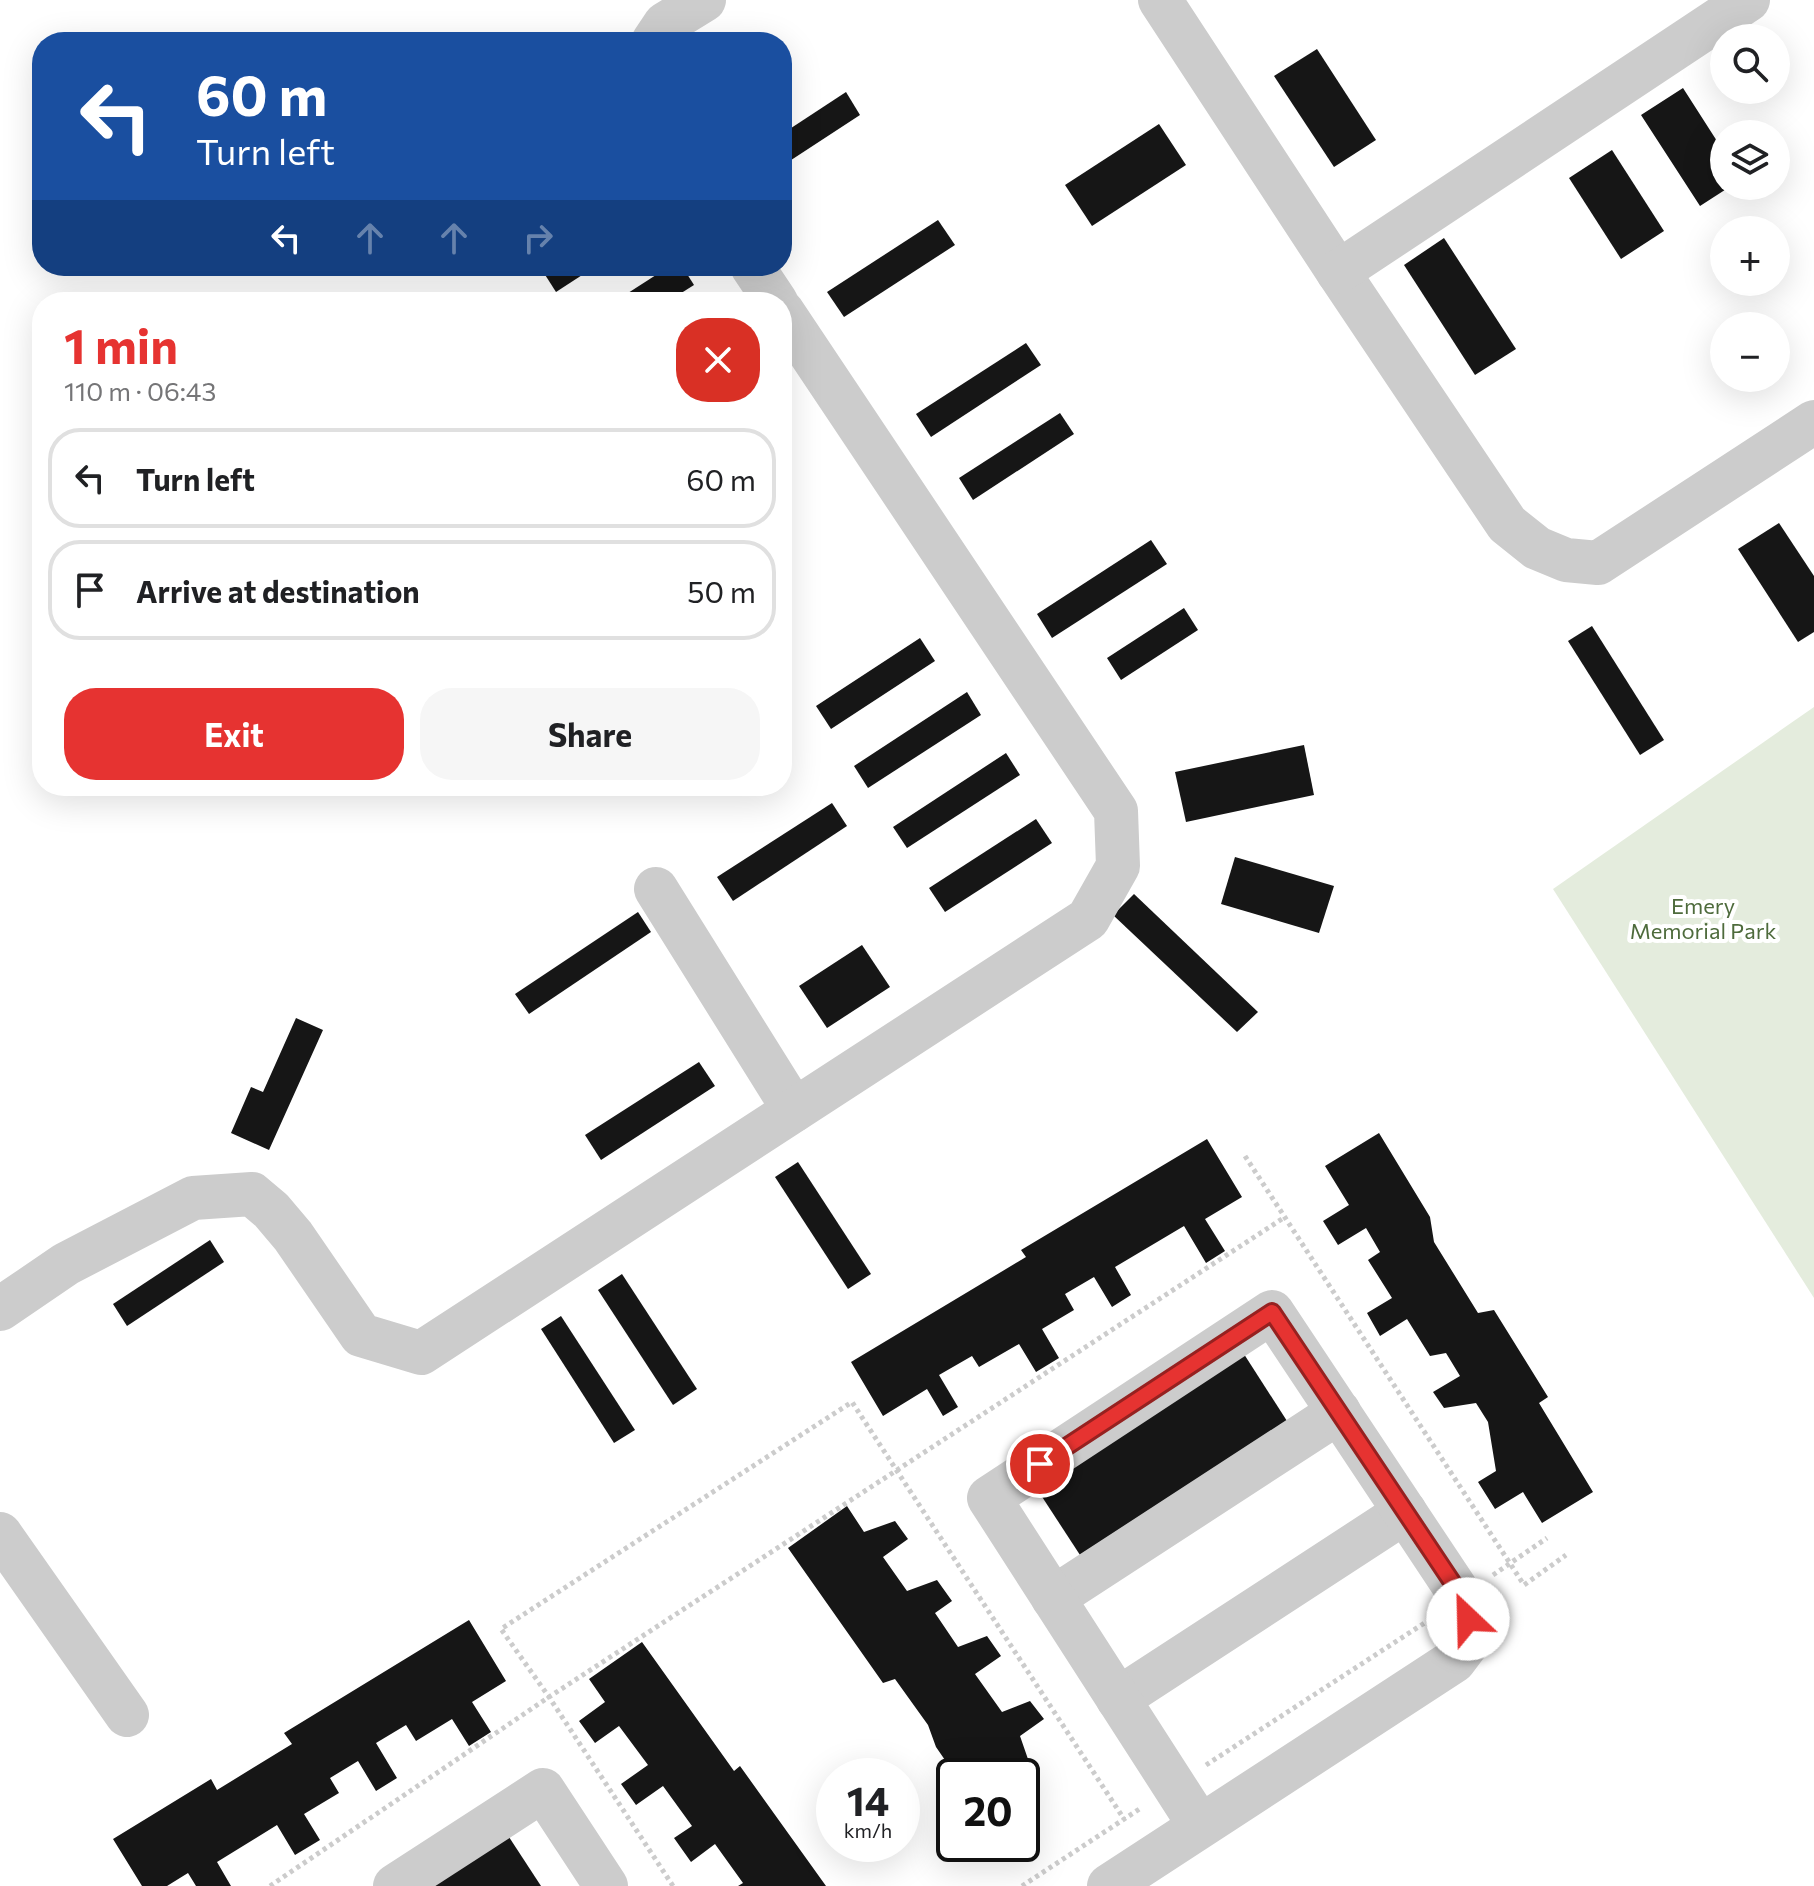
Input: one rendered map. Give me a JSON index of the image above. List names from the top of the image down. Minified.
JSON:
{"parks":["Emery Memorial Park"],"page":{"map_buttons":["+","−"],"turn":["60 m","Turn left"],"heading":["1 min","110 m · 06:43"],"list":[{"name":"Turn left","value":"60 m"},{"name":"Arrive at destination","value":"50 m"}],"buttons":["Exit","Share"],"speed":"14 km/h","limit":"20"}}
